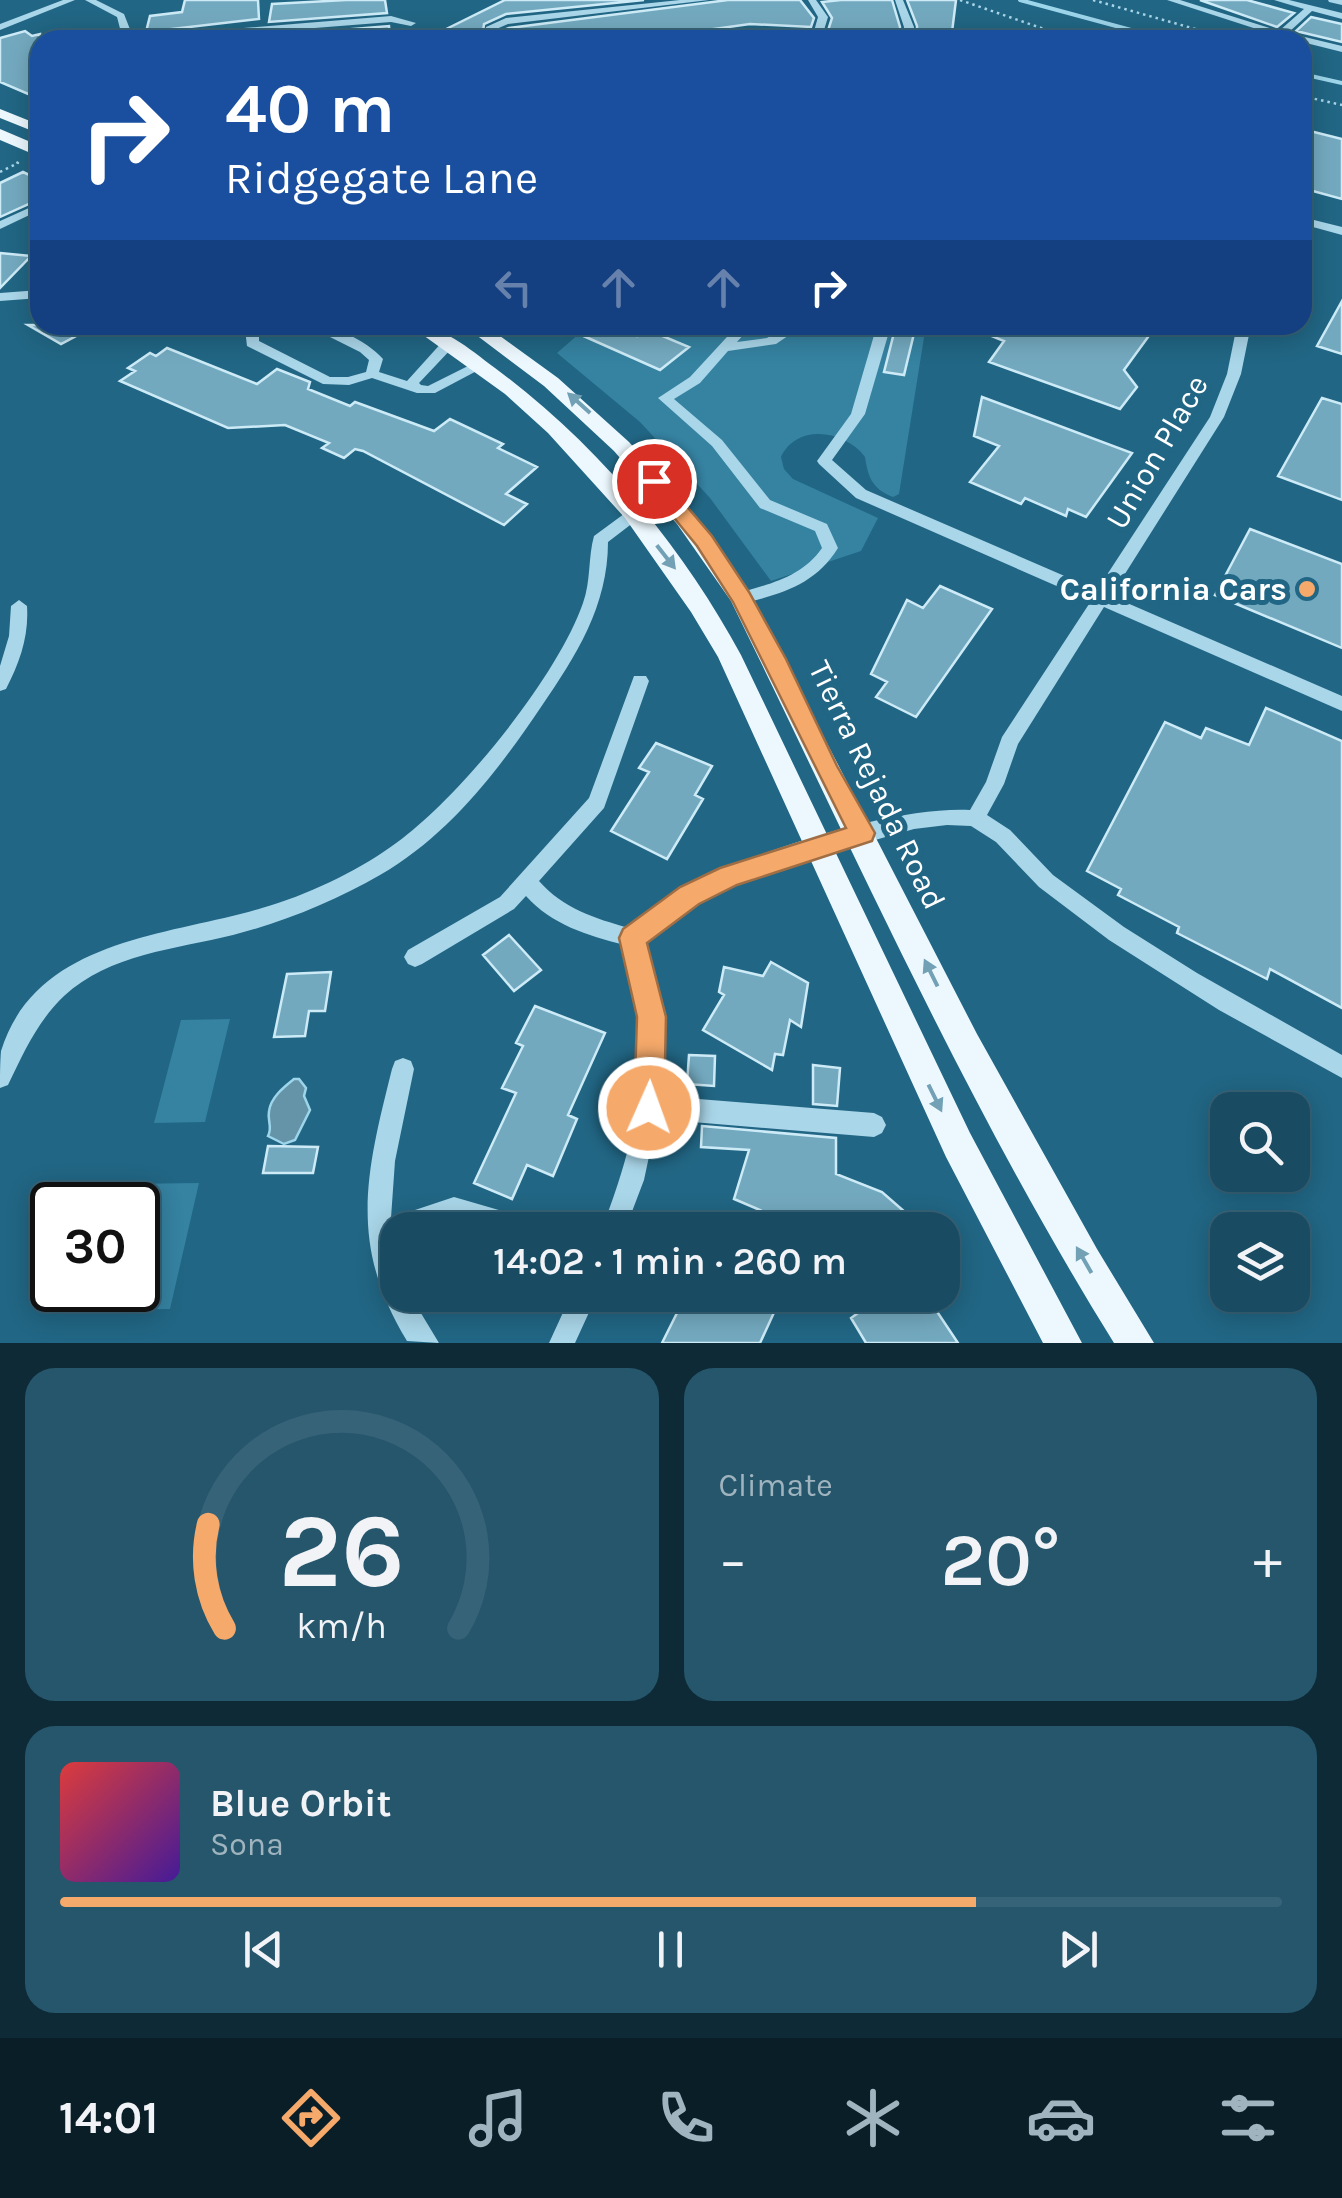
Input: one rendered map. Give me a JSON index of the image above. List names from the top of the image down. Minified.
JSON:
{"streets":{"main road":["Tierra Rejada Road"],"street":["Union Place"]},"places":["California Cars"],"page":{"turn":["40 m","Ridgegate Lane"],"limit":"30","trip":"14:02 · 1 min · 260 m","tile":"Climate","heat":["−","20°","+"],"song":["Blue Orbit","Sona"],"tabs":"14:01","gauge":["26","km/h"]}}
